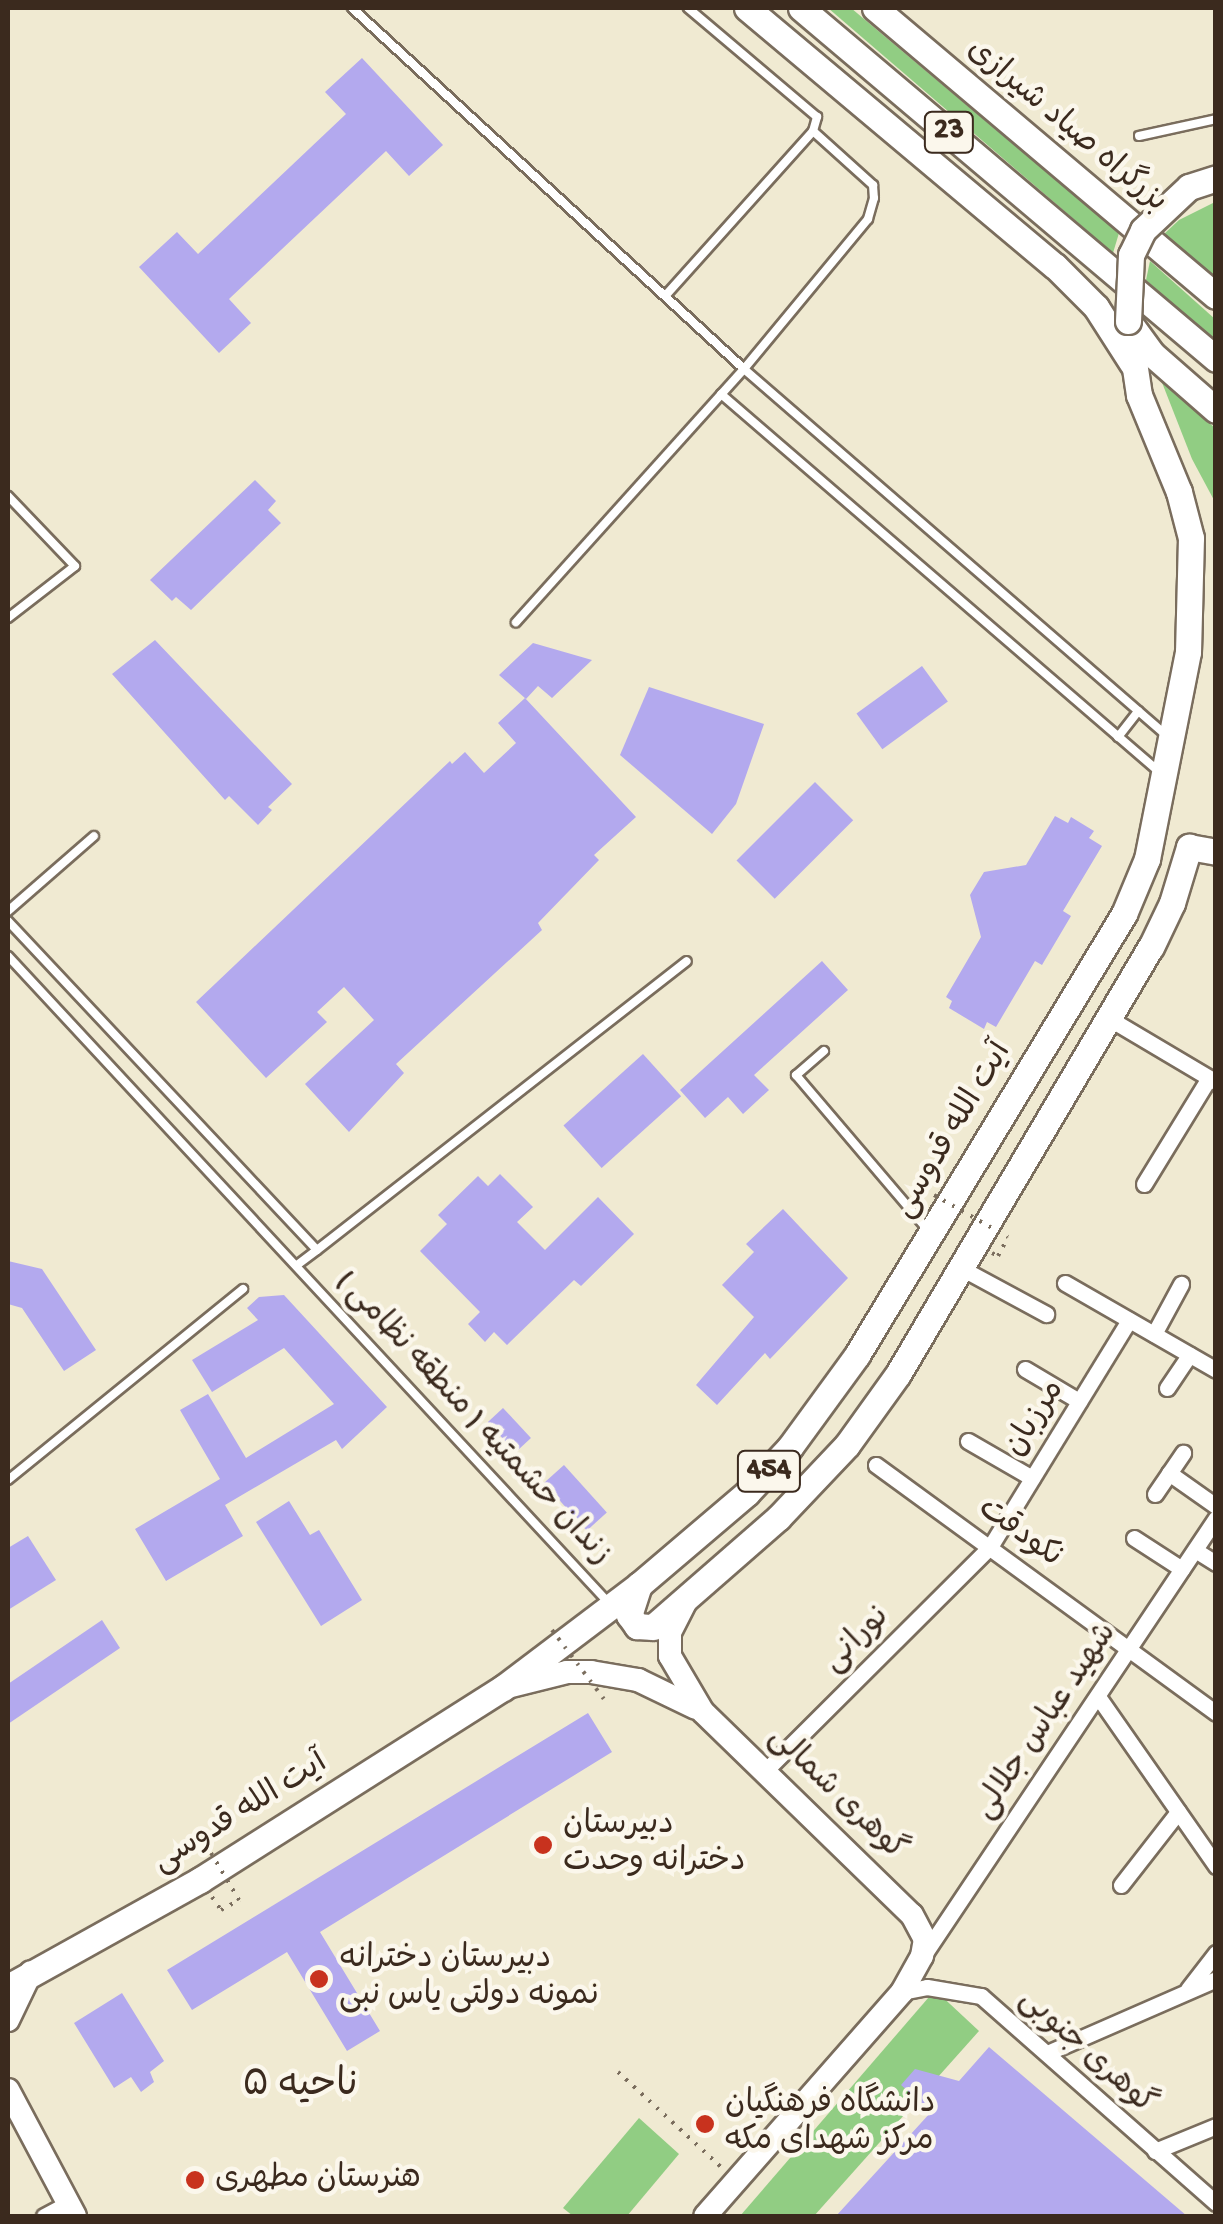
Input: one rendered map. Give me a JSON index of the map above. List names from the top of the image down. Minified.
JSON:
{"streets":{"main road":["بزرگراه صیاد شیرازی","23","آیت الله قدوسی","454","گوهری شمالی"],"street":["مرزبان","نکودقت","نورانی","شهید عباس جلالی","گوهری جنوبی"],"lane":["زندان حشمتیه ( منطقه نظامی )"]},"crossings":[["آیت الله قدوسی","زندان حشمتیه ( منطقه نظامی )"],["آیت الله قدوسی","454"],["آیت الله قدوسی","گوهری شمالی"],["مرزبان","نکودقت"],["مرزبان","نورانی"],["454","گوهری شمالی"],["نکودقت","نورانی"],["نکودقت","شهید عباس جلالی"],["نورانی","گوهری شمالی"],["شهید عباس جلالی","گوهری شمالی"]],"districts":["ناحیه ۵"],"places":["دبیرستان دخترانه وحدت","دبیرستان دخترانه نمونه دولتی یاس نبی","دانشگاه فرهنگیان مرکز شهدای مکه","هنرستان مطهری"]}
